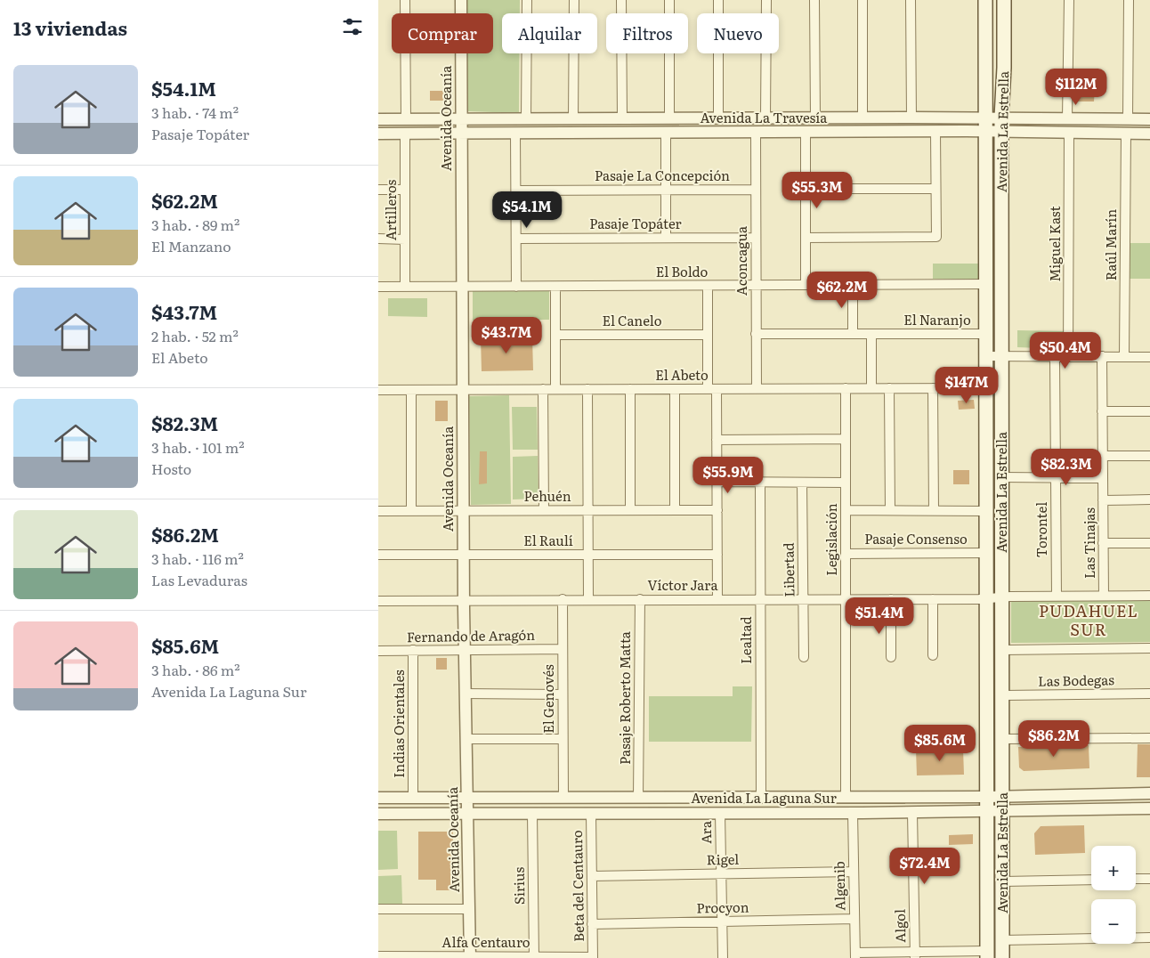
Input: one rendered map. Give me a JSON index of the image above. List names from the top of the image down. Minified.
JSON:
{"streets":{"main road":["Avenida La Estrella"],"street":["Avenida Oceanía","Avenida La Travesía","Pasaje La Concepción","Artilleros","Pasaje Topáter","Miguel Kast","Raúl Marín","Aconcagua","El Boldo","El Naranjo","El Canelo","El Abeto","Pehuén","Torontel","Legislación","Pasaje Consenso","El Raulí","Las Tinajas","Libertad","Víctor Jara","Fernando de Aragón","Lealtad","Las Bodegas","Pasaje Roberto Matta","El Genovés","Indias Orientales","Avenida La Laguna Sur","Ara","Rigel","Sirius","Beta del Centauro","Algenib","Procyon","Algol","Alfa Centauro"]},"crossings":[["Avenida Oceanía","Avenida La Travesía"],["Avenida Oceanía","El Boldo"],["Avenida Oceanía","El Abeto"],["Avenida Oceanía","Pehuén"],["Avenida Oceanía","El Raulí"],["Avenida Oceanía","Víctor Jara"],["Avenida Oceanía","Fernando de Aragón"],["Avenida Oceanía","Avenida La Laguna Sur"],["Avenida Oceanía","Alfa Centauro"],["Avenida La Travesía","Avenida La Estrella"],["Avenida La Travesía","Artilleros"],["Avenida La Travesía","Miguel Kast"],["Avenida La Travesía","Raúl Marín"],["Avenida La Travesía","Aconcagua"],["Avenida La Estrella","El Boldo"],["Avenida La Estrella","El Naranjo"],["Avenida La Estrella","El Abeto"],["Avenida La Estrella","Pasaje Consenso"],["Avenida La Estrella","Víctor Jara"],["Avenida La Estrella","Las Bodegas"],["Avenida La Estrella","Avenida La Laguna Sur"],["Pasaje La Concepción","Aconcagua"],["Artilleros","El Boldo"],["Pasaje Topáter","Aconcagua"],["Aconcagua","El Boldo"],["Aconcagua","El Naranjo"],["Aconcagua","El Abeto"],["El Abeto","Legislación"],["Torontel","Víctor Jara"],["Legislación","Pasaje Consenso"],["Legislación","Víctor Jara"],["Legislación","Avenida La Laguna Sur"],["Las Tinajas","Víctor Jara"],["Libertad","Víctor Jara"],["Víctor Jara","Lealtad"],["Víctor Jara","Pasaje Roberto Matta"],["Víctor Jara","El Genovés"],["Fernando de Aragón","El Genovés"],["Fernando de Aragón","Indias Orientales"],["Lealtad","Avenida La Laguna Sur"],["Pasaje Roberto Matta","Avenida La Laguna Sur"],["El Genovés","Avenida La Laguna Sur"],["Indias Orientales","Avenida La Laguna Sur"],["Avenida La Laguna Sur","Ara"],["Avenida La Laguna Sur","Sirius"],["Avenida La Laguna Sur","Beta del Centauro"],["Avenida La Laguna Sur","Algenib"],["Avenida La Laguna Sur","Algol"],["Ara","Rigel"],["Ara","Procyon"],["Rigel","Beta del Centauro"],["Rigel","Algenib"],["Sirius","Alfa Centauro"],["Beta del Centauro","Procyon"],["Beta del Centauro","Alfa Centauro"],["Algenib","Procyon"]],"districts":["PUDAHUEL SUR"],"page":{"heading":"13 viviendas","chip":["Comprar","Alquilar","Filtros","Nuevo"],"list":[{"name":"$54.1M","note":"3 hab. · 74 m² · Pasaje Topáter"},{"name":"$62.2M","note":"3 hab. · 89 m² · El Manzano"},{"name":"$43.7M","note":"2 hab. · 52 m² · El Abeto"},{"name":"$82.3M","note":"3 hab. · 101 m² · Hosto"},{"name":"$86.2M","note":"3 hab. · 116 m² · Las Levaduras"},{"name":"$85.6M","note":"3 hab. · 86 m² · Avenida La Laguna Sur"}],"price":["$112M","$55.3M","$54.1M","$62.2M","$43.7M","$50.4M","$147M","$82.3M","$55.9M","$51.4M","$86.2M","$85.6M","$72.4M"],"map_buttons":["+","−"]}}
